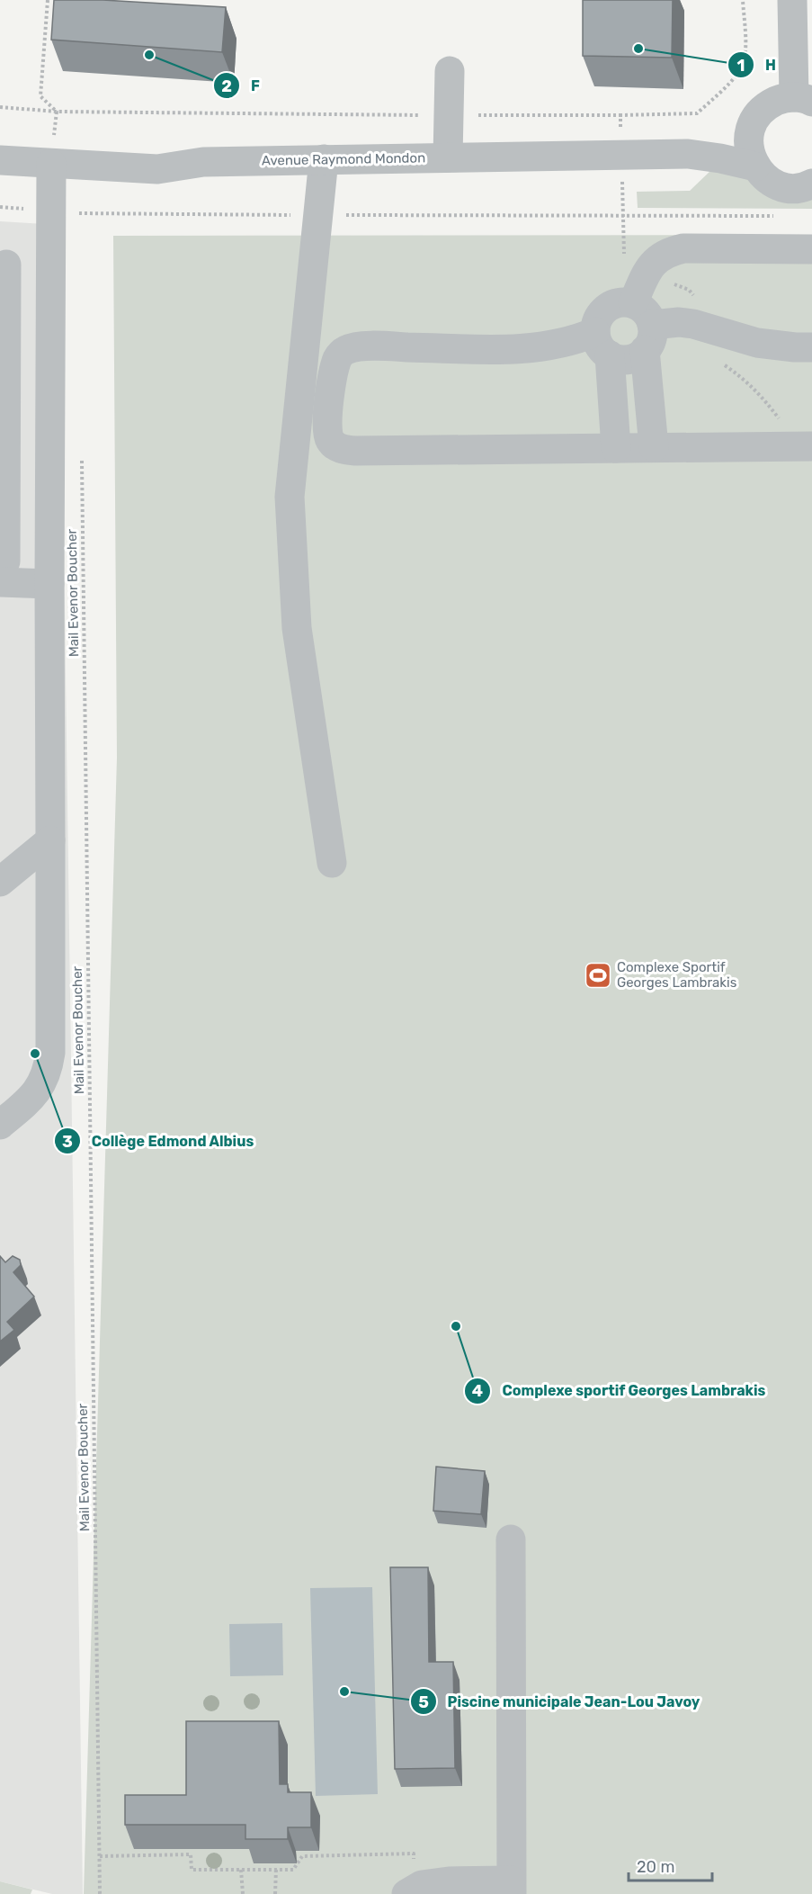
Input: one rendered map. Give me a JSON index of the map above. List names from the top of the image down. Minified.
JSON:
{"streets":{"street":["Avenue Raymond Mondon"],"path":["Mail Evenor Boucher"]},"places":{"other":["H","F","Collège Edmond Albius","Complexe sportif Georges Lambrakis","Piscine municipale Jean-Lou Javoy"],"sports":["Complexe Sportif Georges Lambrakis"]},"scale_bar":"20 m"}
